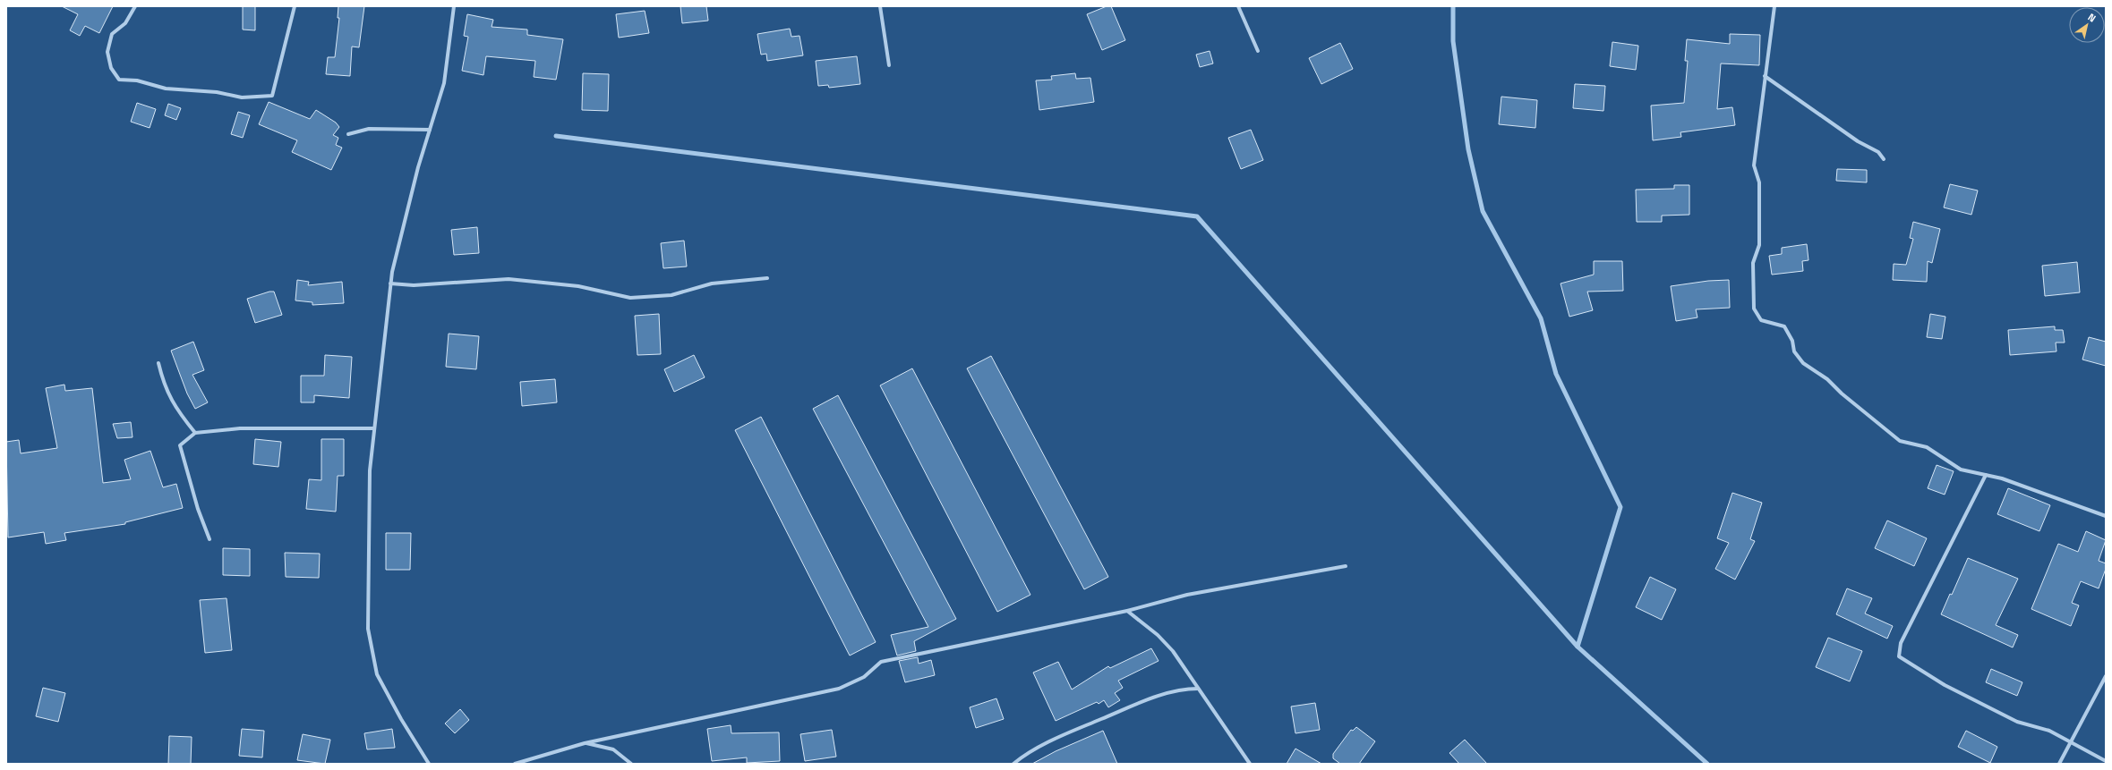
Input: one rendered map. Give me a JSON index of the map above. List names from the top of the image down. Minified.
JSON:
{"north":"top right"}
